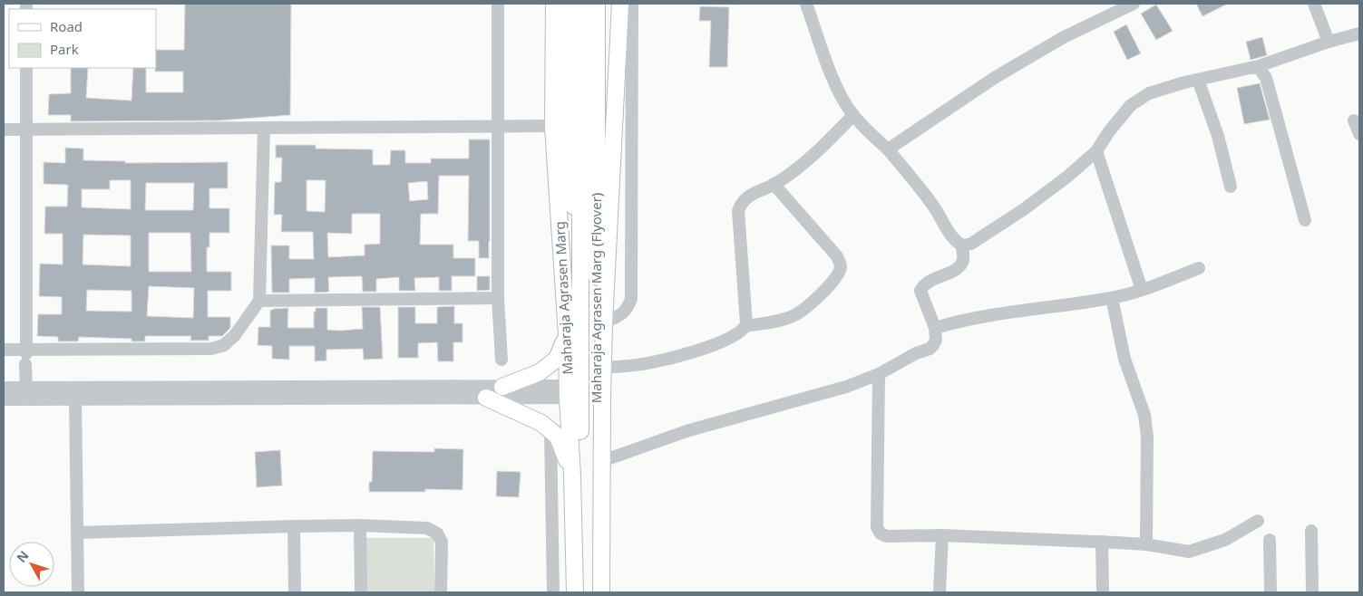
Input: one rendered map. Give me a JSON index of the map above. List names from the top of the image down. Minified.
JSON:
{"streets":{"main road":["Maharaja Agrasen Marg","Maharaja Agrasen Marg (Flyover)"]},"legend":["Road","Park"],"north":"top left"}
